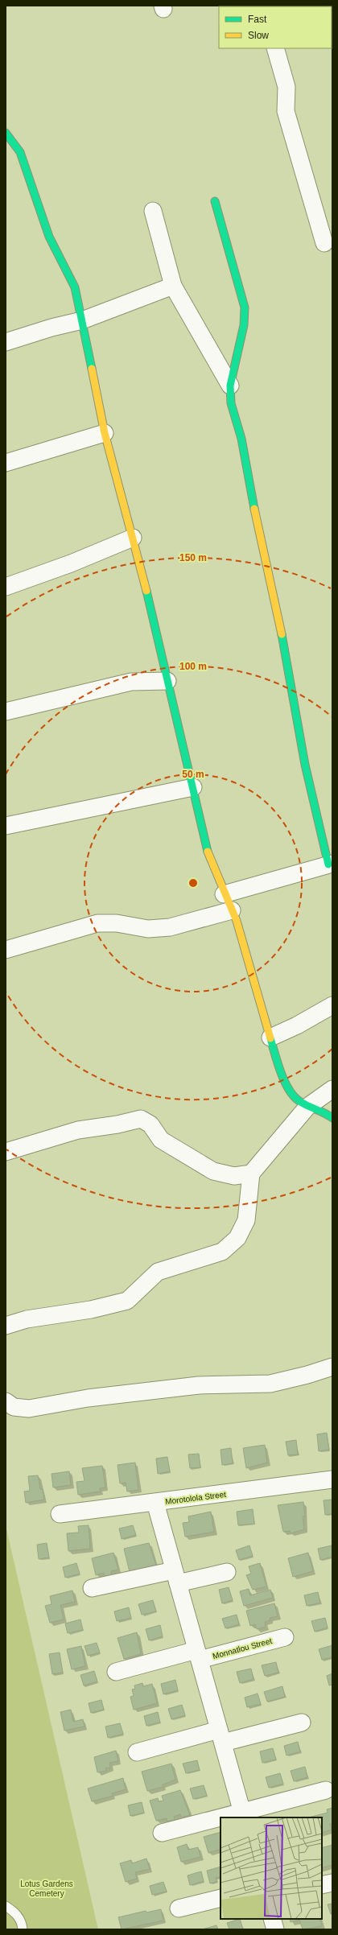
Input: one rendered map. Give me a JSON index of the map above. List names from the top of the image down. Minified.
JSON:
{"streets":{"street":["Morotolola Street","Monnatlou Street"]},"parks":["Lotus Gardens Cemetery"],"legend":["Fast","Slow"],"rings":["150 m","100 m","50 m"]}
